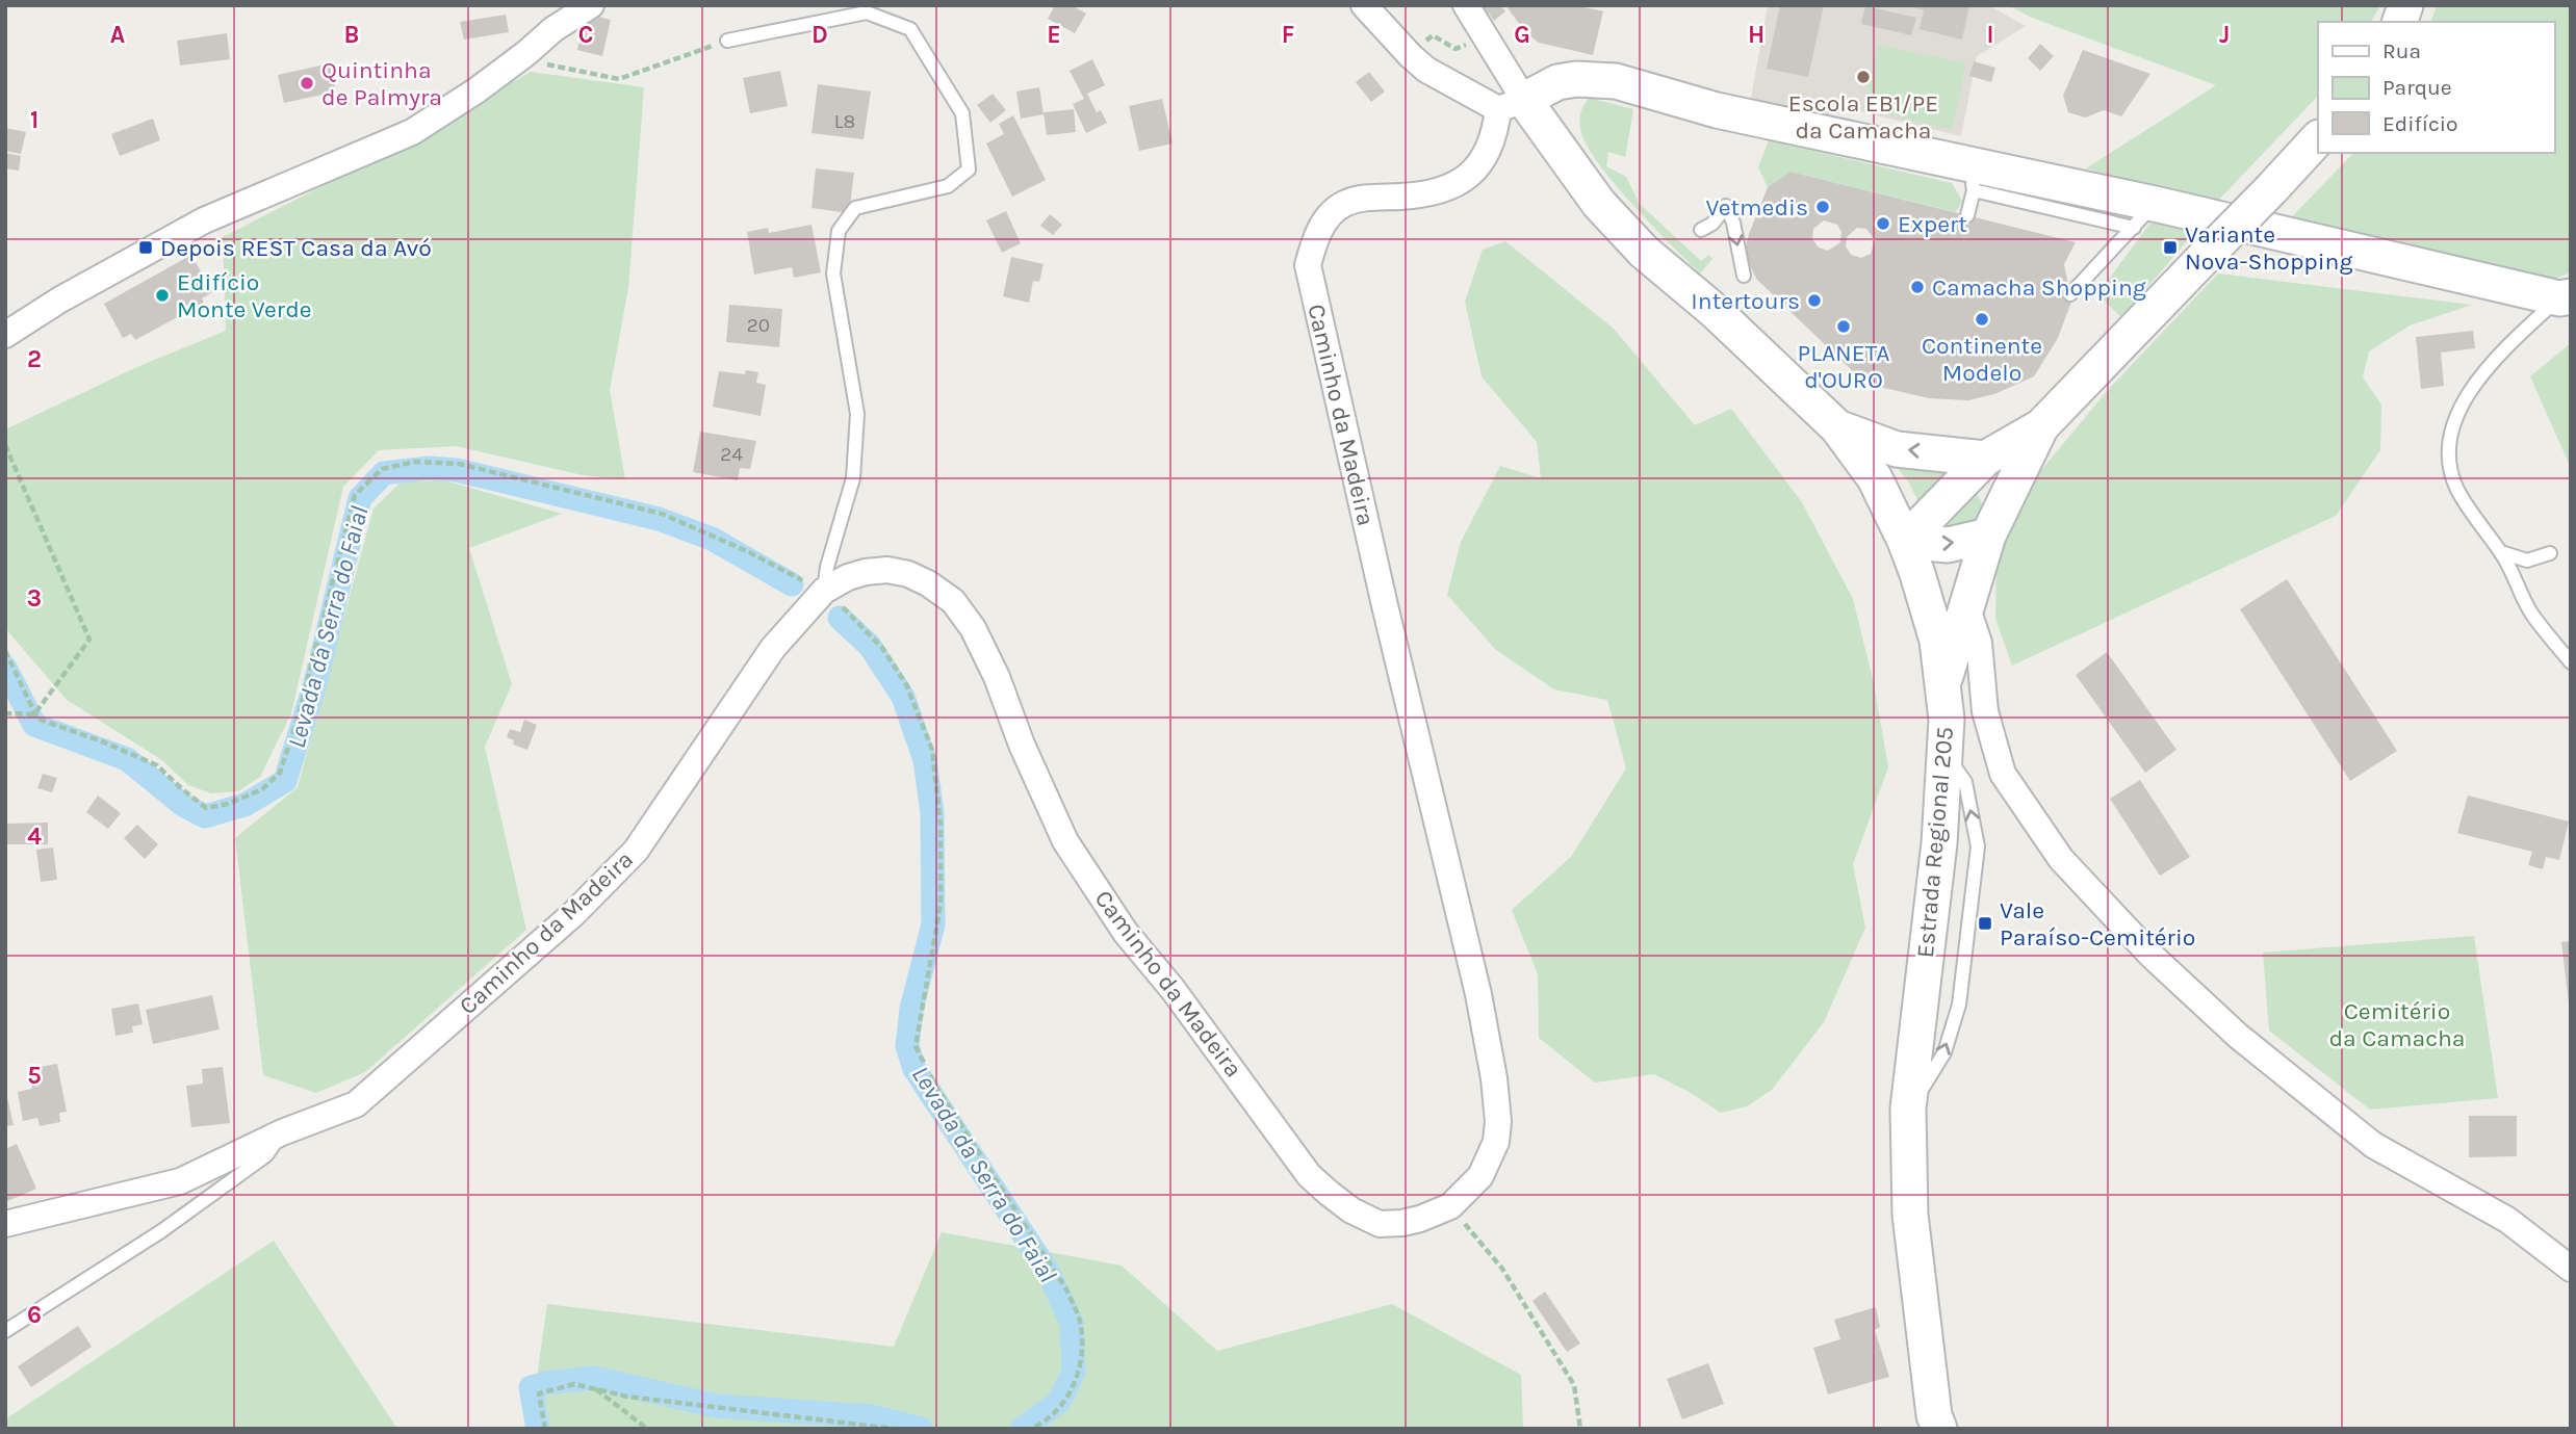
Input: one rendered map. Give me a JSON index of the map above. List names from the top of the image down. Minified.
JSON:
{"streets":{"main road":["Estrada Regional 205"],"street":["Caminho da Madeira"]},"crossings":[["Caminho da Madeira","Estrada Regional 205"]],"water":["Levada da Serra do Faial"],"parks":["Cemitério da Camacha"],"places":{"other":["Escola EB1/PE da Camacha","Quintinha de Palmyra","Vetmedis","Expert","Camacha Shopping","Edifício Monte Verde","Intertours","Continente Modelo","PLANETA d'OURO"],"transit":["Depois REST Casa da Avó","Variante Nova-Shopping","Vale Paraíso-Cemitério"]},"house_numbers":["L8","20","24"],"legend":["Rua","Parque","Edifício"],"grid":{"columns":["A","B","C","D","E","F","G","H","I","J"],"rows":["1","2","3","4","5","6"]}}
